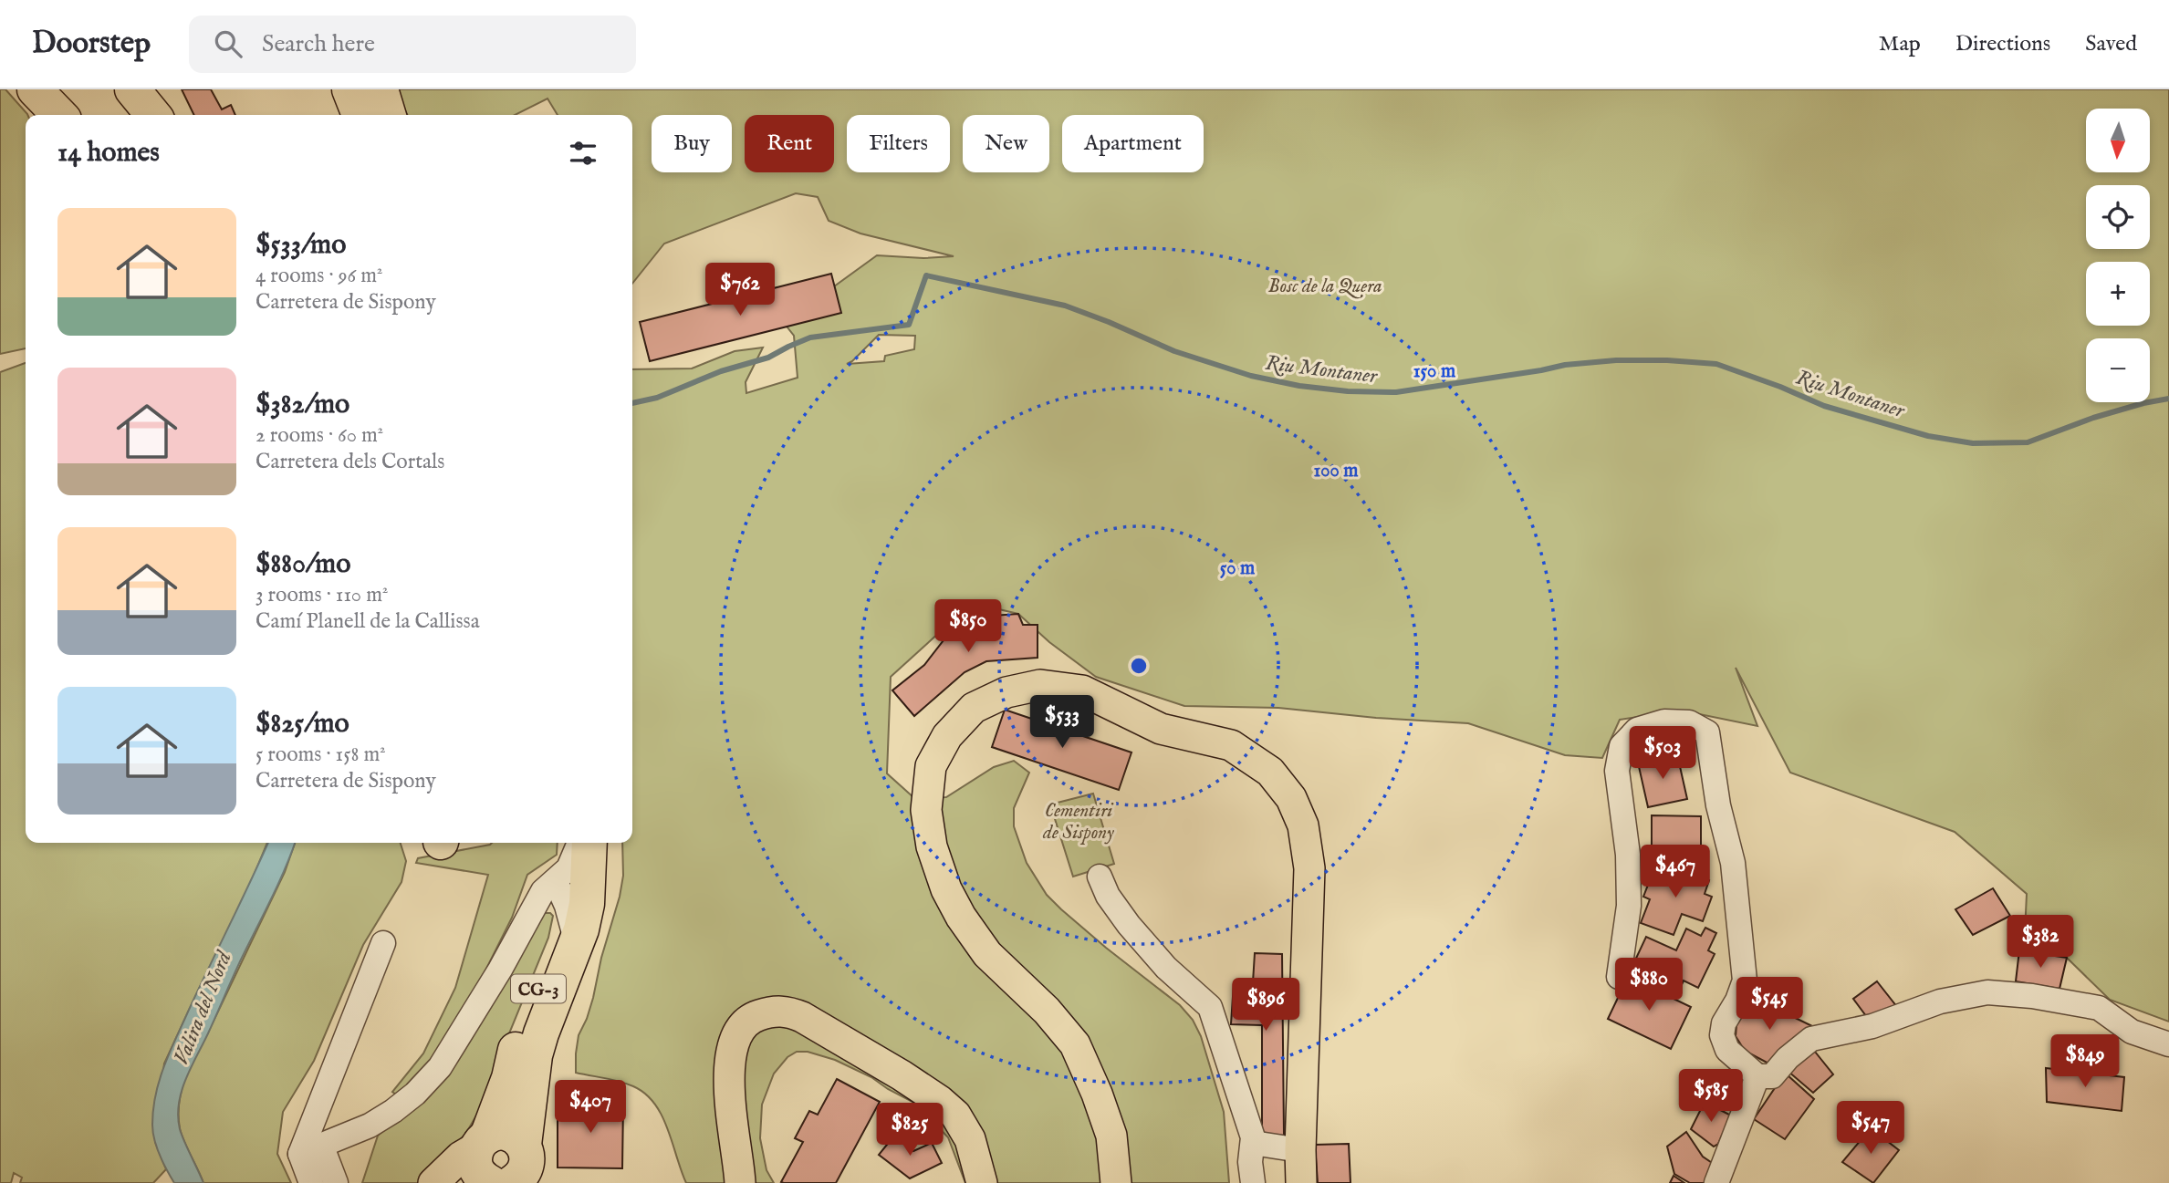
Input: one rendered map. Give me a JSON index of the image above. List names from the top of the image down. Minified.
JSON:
{"streets":{"highway":["CG-3"]},"water":["Riu Montaner","Valira del Nord"],"parks":["Bosc de la Quera","Cementiri de Sispony"],"north":"bottom","page":{"header":"Doorstep","search":"Search here","nav":["Map","Directions","Saved"],"map_buttons":["+","−"],"chip":["Buy","Rent","Filters","New","Apartment"],"heading":"14 homes","list":[{"name":"$533/mo","note":"4 rooms · 96 m² · Carretera de Sispony"},{"name":"$382/mo","note":"2 rooms · 60 m² · Carretera dels Cortals"},{"name":"$880/mo","note":"3 rooms · 110 m² · Camí Planell de la Callissa"},{"name":"$825/mo","note":"5 rooms · 158 m² · Carretera de Sispony"}],"price":["$762","$850","$533","$503","$467","$382","$880","$545","$896","$849","$585","$407","$547","$825"]},"rings":["150 m","100 m","50 m"]}
